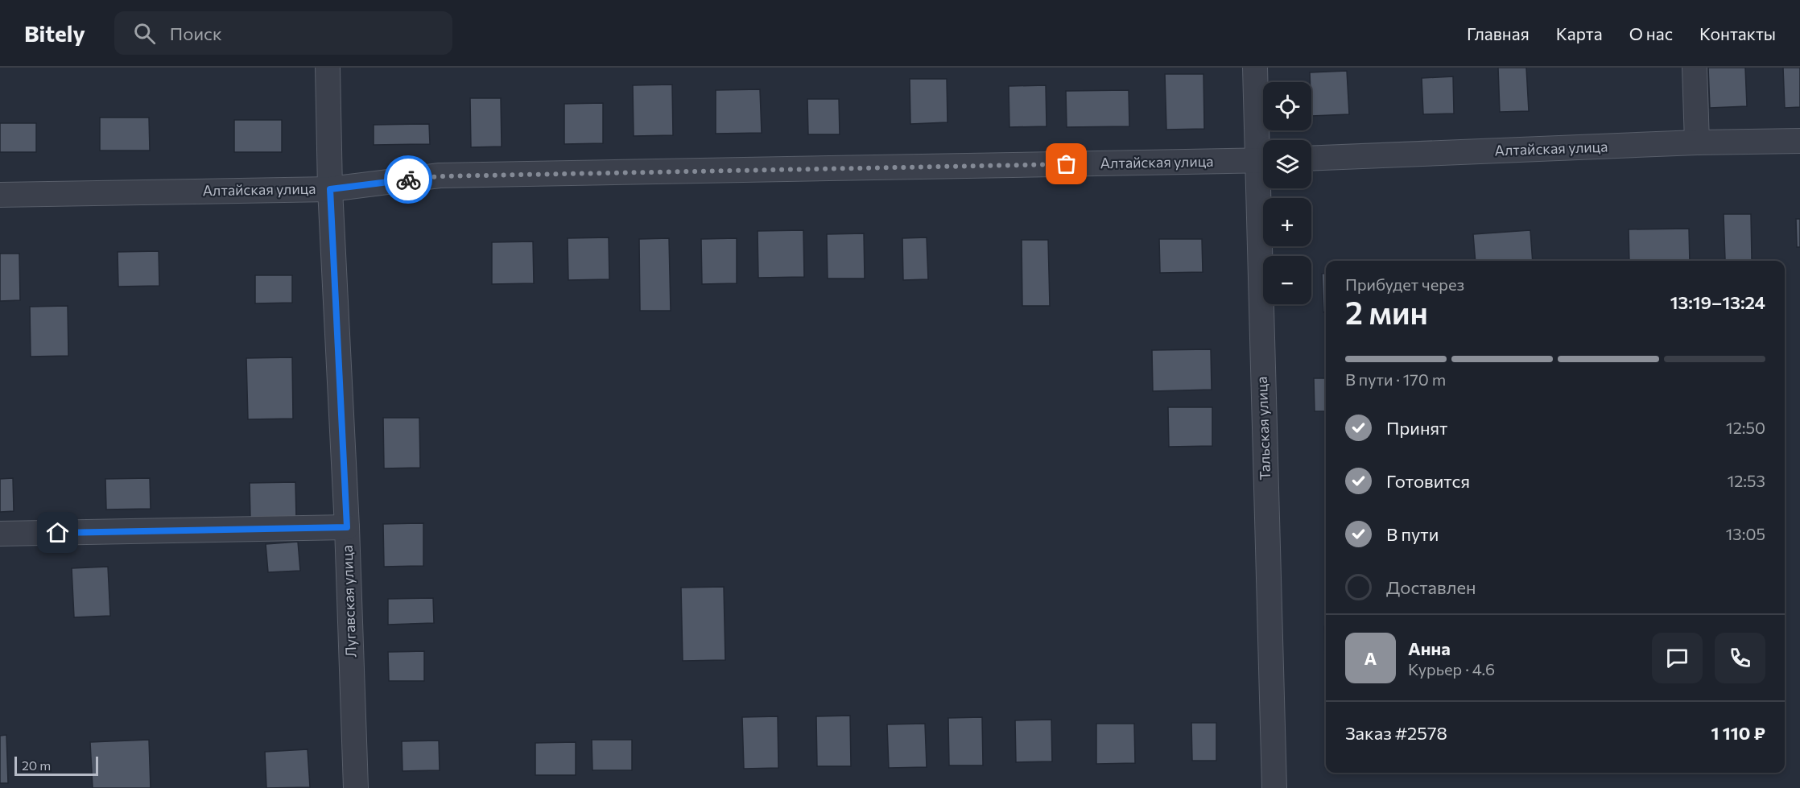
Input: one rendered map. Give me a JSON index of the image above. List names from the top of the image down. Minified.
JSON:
{"streets":{"street":["Алтайская улица","Тальская улица","Лугавская улица"]},"crossings":[["Алтайская улица","Лугавская улица"]],"scale_bar":"20 m","page":{"header":"Bitely","search":"Поиск","nav":["Главная","Карта","О нас","Контакты"],"map_buttons":["+","−"],"heading":["2 мин","Прибудет через","13:19–13:24"],"panel":["Анна","Курьер · 4.6","Заказ #2578","1 110 ₽"],"bar":"В пути · 170 m","list":[["Принят","12:50"],["Готовится","12:53"],["В пути","13:05"],"Доставлен"],"round":"А","scale":"20 m"}}
